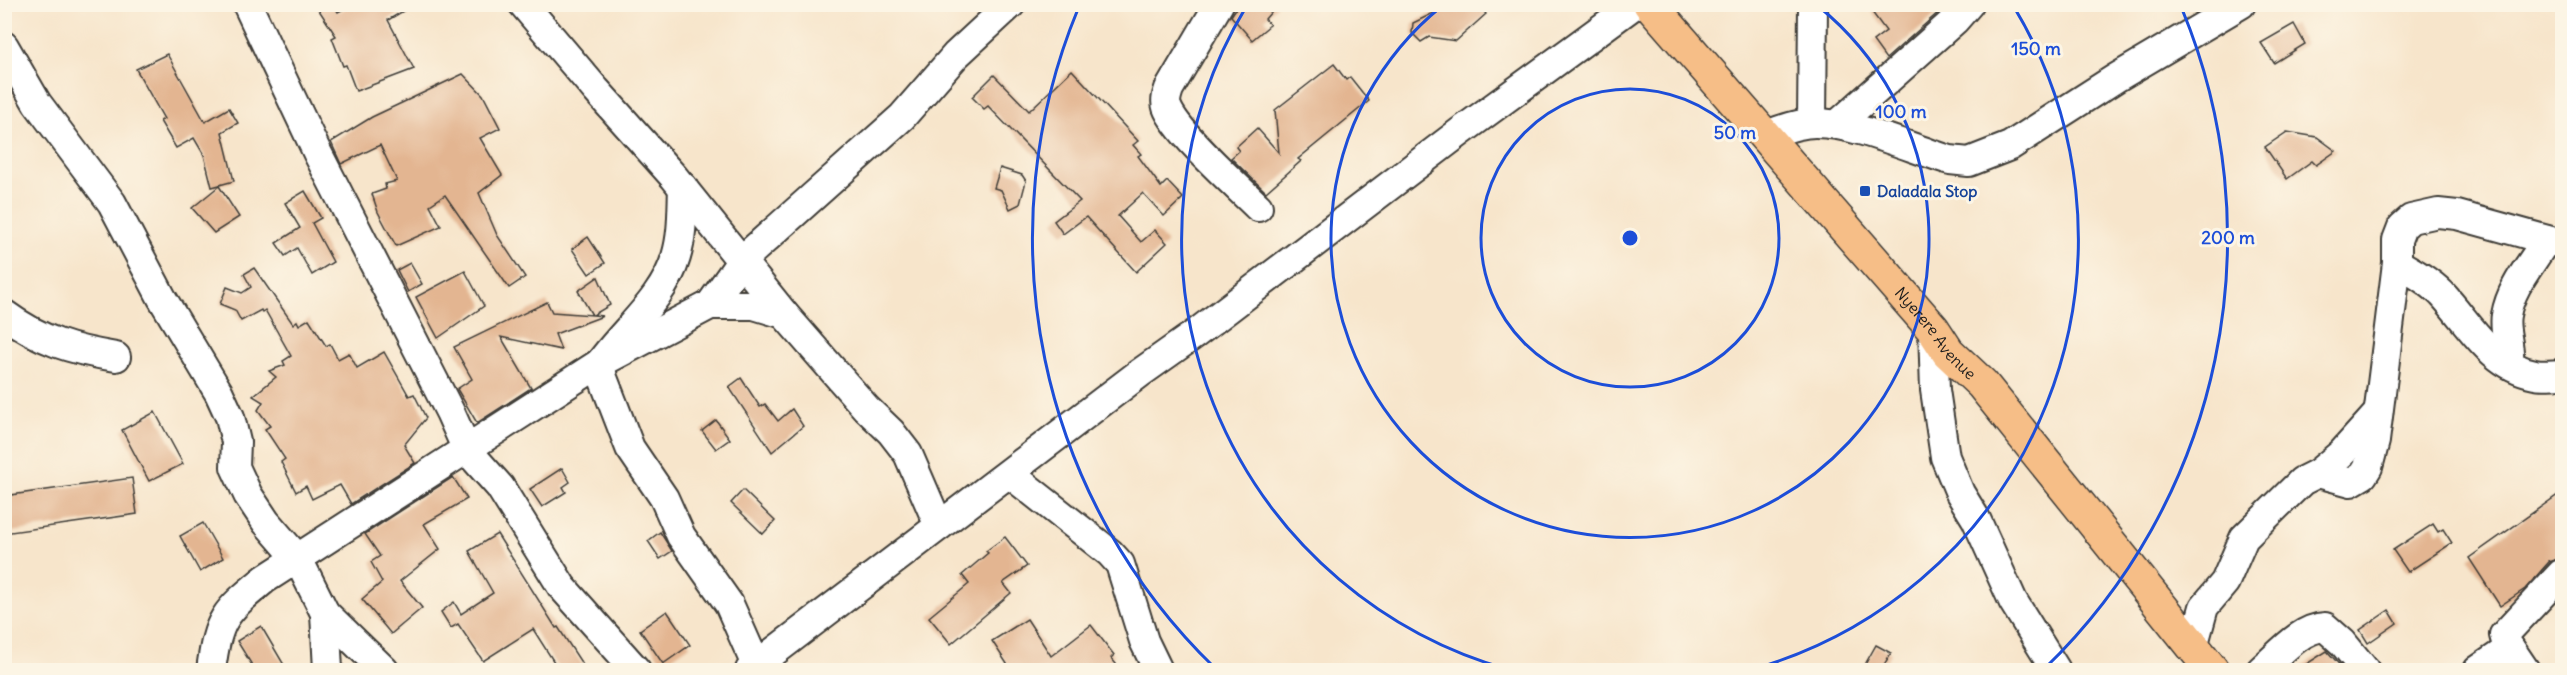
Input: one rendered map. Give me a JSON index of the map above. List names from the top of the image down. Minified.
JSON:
{"streets":{"main road":["Nyerere Avenue"]},"places":{"transit":["Daladala Stop"]},"rings":["150 m","100 m","50 m","200 m"]}
